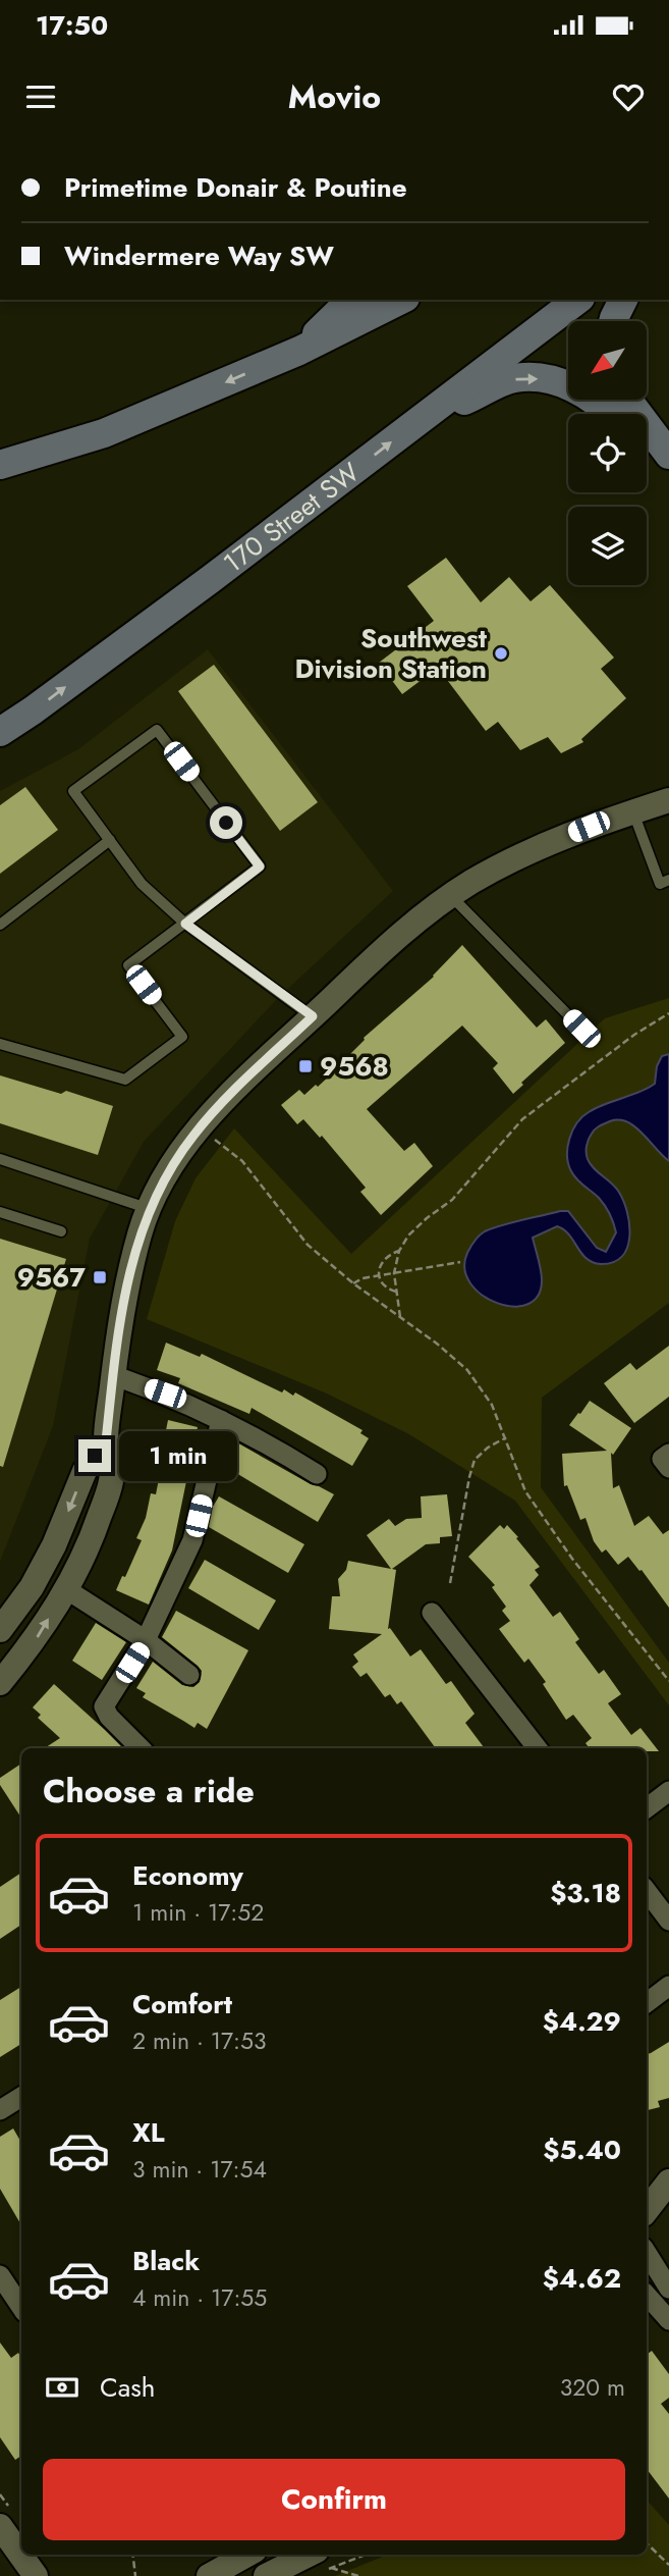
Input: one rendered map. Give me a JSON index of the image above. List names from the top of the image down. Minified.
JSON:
{"streets":{"main road":["170 Street SW"]},"places":{"other":["Southwest Division Station"],"transit":["9568","9567"]},"north":"bottom left","page":{"status":"17:50","header":"Movio","banner":["Primetime Donair & Poutine","Windermere Way SW"],"bubble":"1 min","heading":"Choose a ride","list":[{"name":"Economy","note":"1 min · 17:52","value":"$3.18"},{"name":"Comfort","note":"2 min · 17:53","value":"$4.29"},{"name":"XL","note":"3 min · 17:54","value":"$5.40"},{"name":"Black","note":"4 min · 17:55","value":"$4.62"}],"pay":["Cash","320 m"],"buttons":"Confirm"}}
